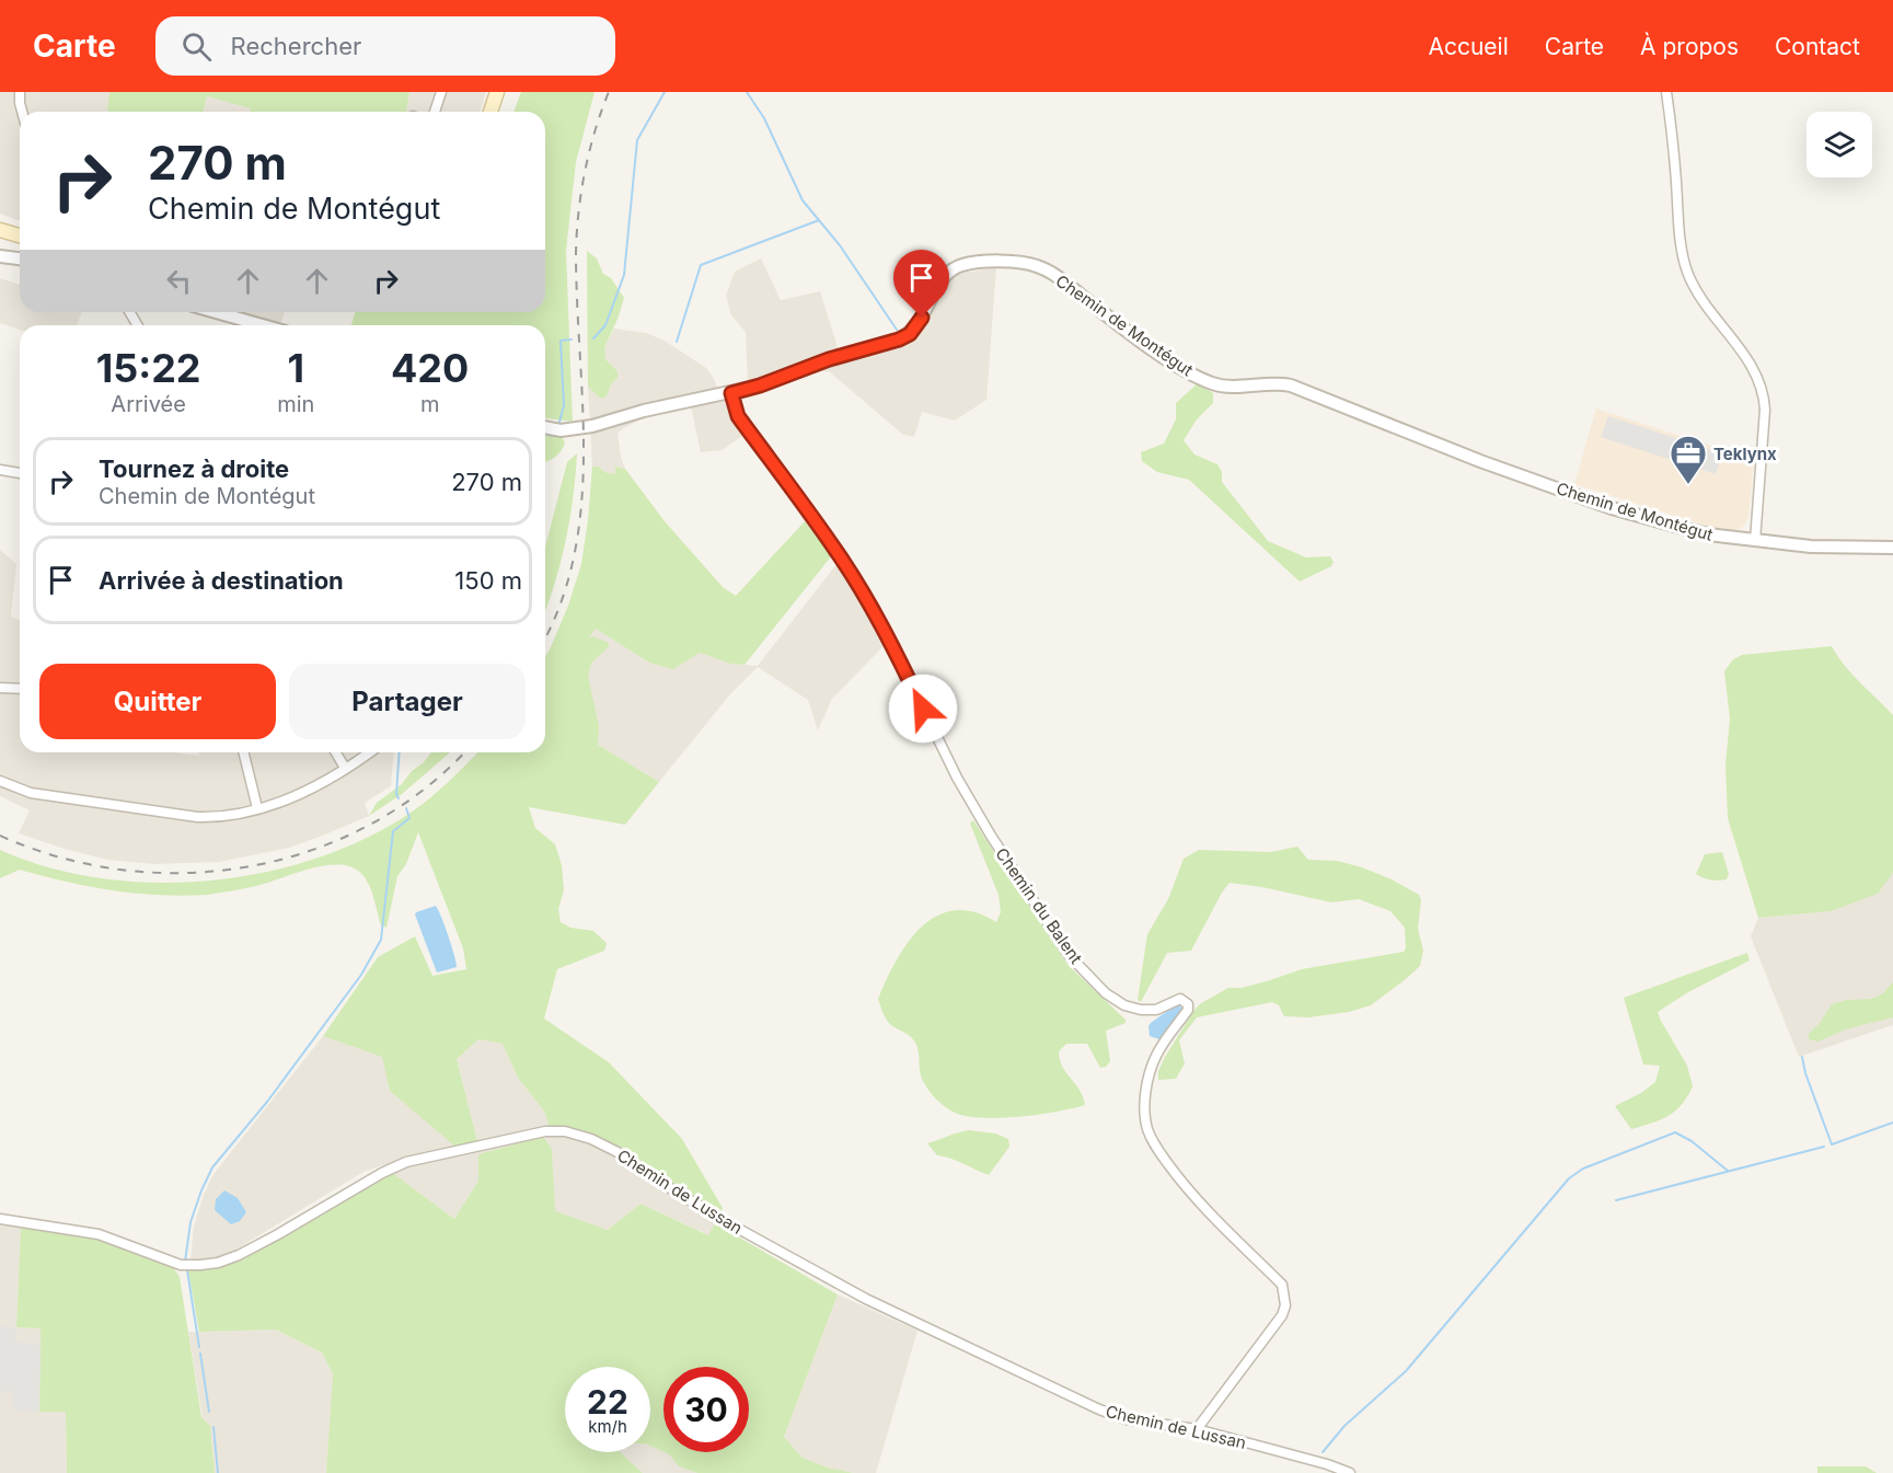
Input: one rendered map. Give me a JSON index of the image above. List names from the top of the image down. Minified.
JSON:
{"streets":{"street":["Chemin de Montégut","Chemin du Balent","Chemin de Lussan"]},"crossings":[["Chemin de Montégut","Chemin du Balent"],["Chemin du Balent","Chemin de Lussan"]],"places":{"office":["Teklynx"]},"page":{"header":"Carte","search":"Rechercher","nav":["Accueil","Carte","À propos","Contact"],"turn":["270 m","Chemin de Montégut"],"eta":["15:22","Arrivée","1","min","420","m"],"list":[{"name":"Tournez à droite","note":"Chemin de Montégut","value":"270 m"},{"name":"Arrivée à destination","value":"150 m"}],"buttons":["Quitter","Partager"],"speed":"22 km/h","limit":"30"}}
